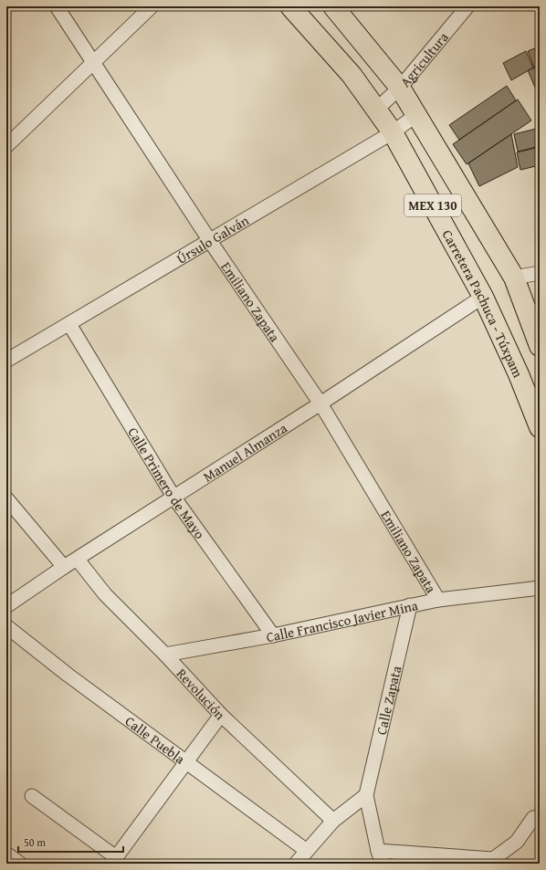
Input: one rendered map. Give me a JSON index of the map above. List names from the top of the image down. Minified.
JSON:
{"streets":{"main road":["MEX 130","Carretera Pachuca - Túxpam"],"street":["Agricultura","Úrsulo Galván","Emiliano Zapata","Manuel Almanza","Calle Primero de Mayo","Calle Francisco Javier Mina","Revolución","Calle Zapata","Calle Puebla"]},"crossings":[["Agricultura","MEX 130"],["Agricultura","Carretera Pachuca - Túxpam"],["MEX 130","Úrsulo Galván"],["Úrsulo Galván","Emiliano Zapata"],["Úrsulo Galván","Carretera Pachuca - Túxpam"],["Úrsulo Galván","Calle Primero de Mayo"],["Emiliano Zapata","Manuel Almanza"],["Emiliano Zapata","Calle Francisco Javier Mina"],["Carretera Pachuca - Túxpam","Manuel Almanza"],["Manuel Almanza","Calle Primero de Mayo"],["Manuel Almanza","Revolución"],["Calle Primero de Mayo","Calle Francisco Javier Mina"],["Calle Francisco Javier Mina","Revolución"],["Calle Francisco Javier Mina","Calle Zapata"]],"scale_bar":"50 m"}
